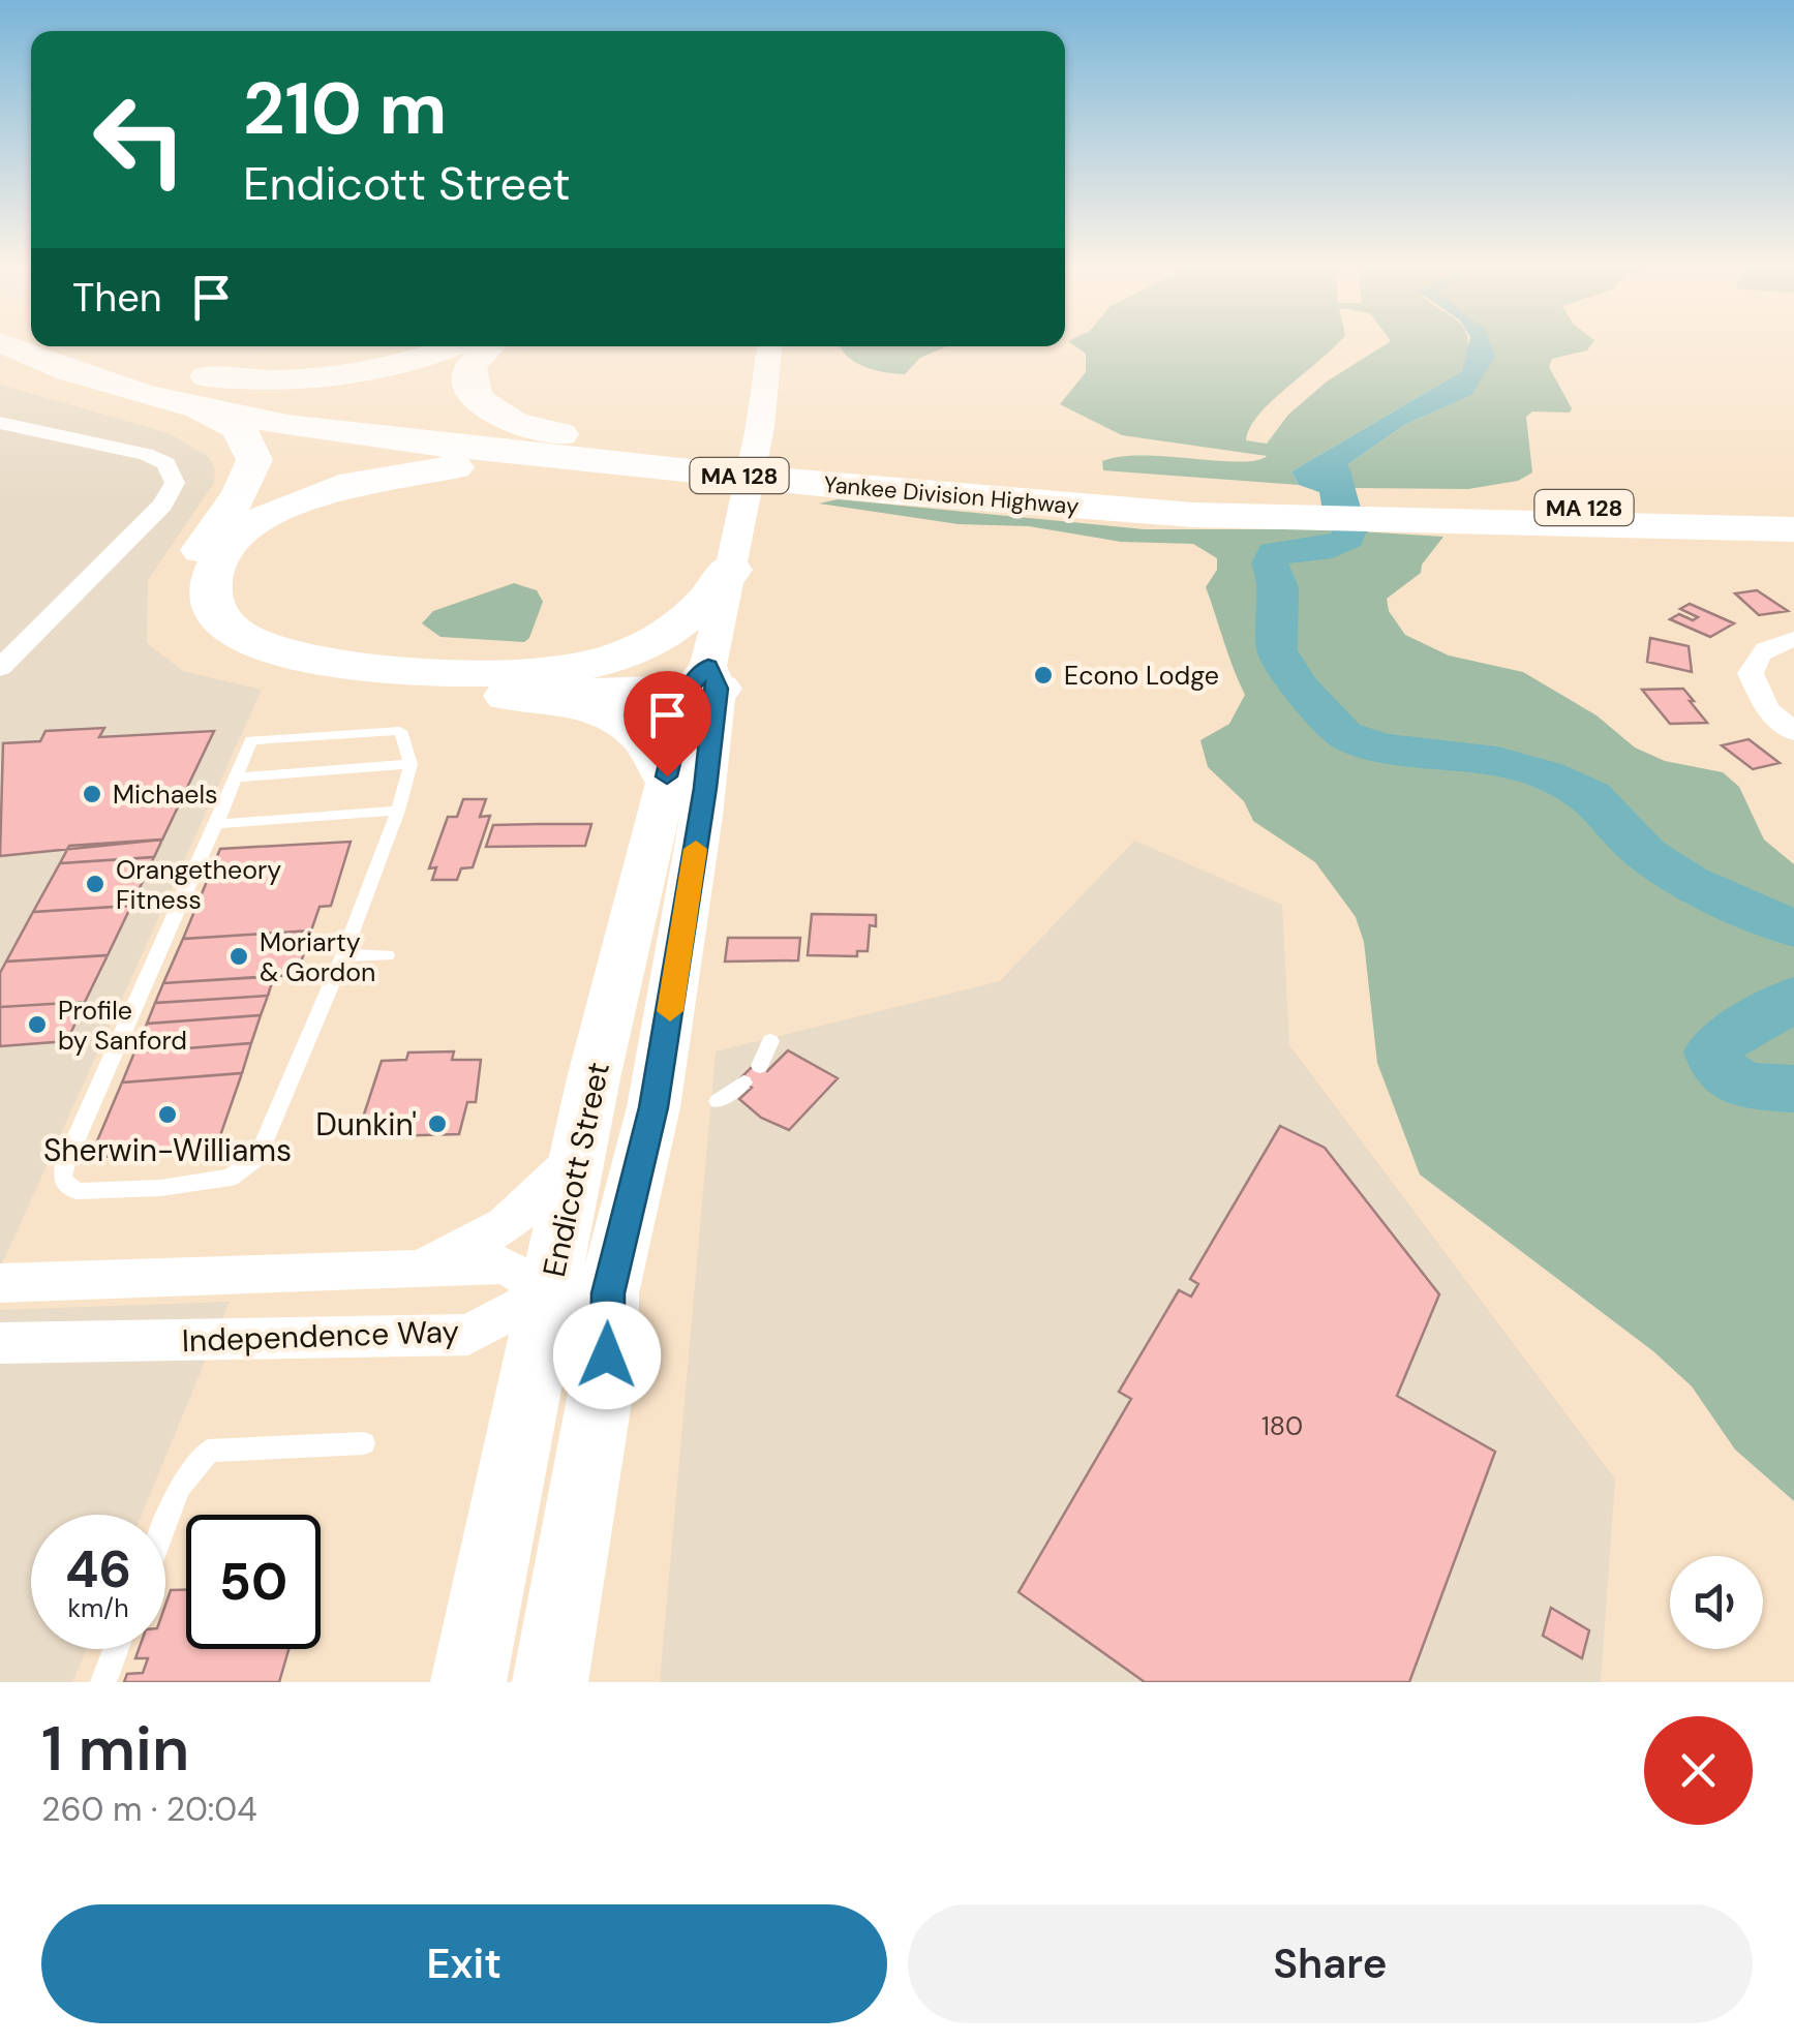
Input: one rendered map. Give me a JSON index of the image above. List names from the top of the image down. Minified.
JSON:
{"streets":{"highway":["MA 128","Yankee Division Highway"],"main road":["Endicott Street"],"street":["Independence Way"]},"crossings":[["Endicott Street","Independence Way"]],"places":["Econo Lodge","Michaels","Orangetheory Fitness","Moriarty & Gordon","Profile by Sanford","Sherwin-Williams","Dunkin'"],"house_numbers":["180"],"page":{"turn":["210 m","Endicott Street"],"then":"Then","speed":"46 km/h","limit":"50","heading":["1 min","260 m · 20:04"],"buttons":["Exit","Share"]}}
